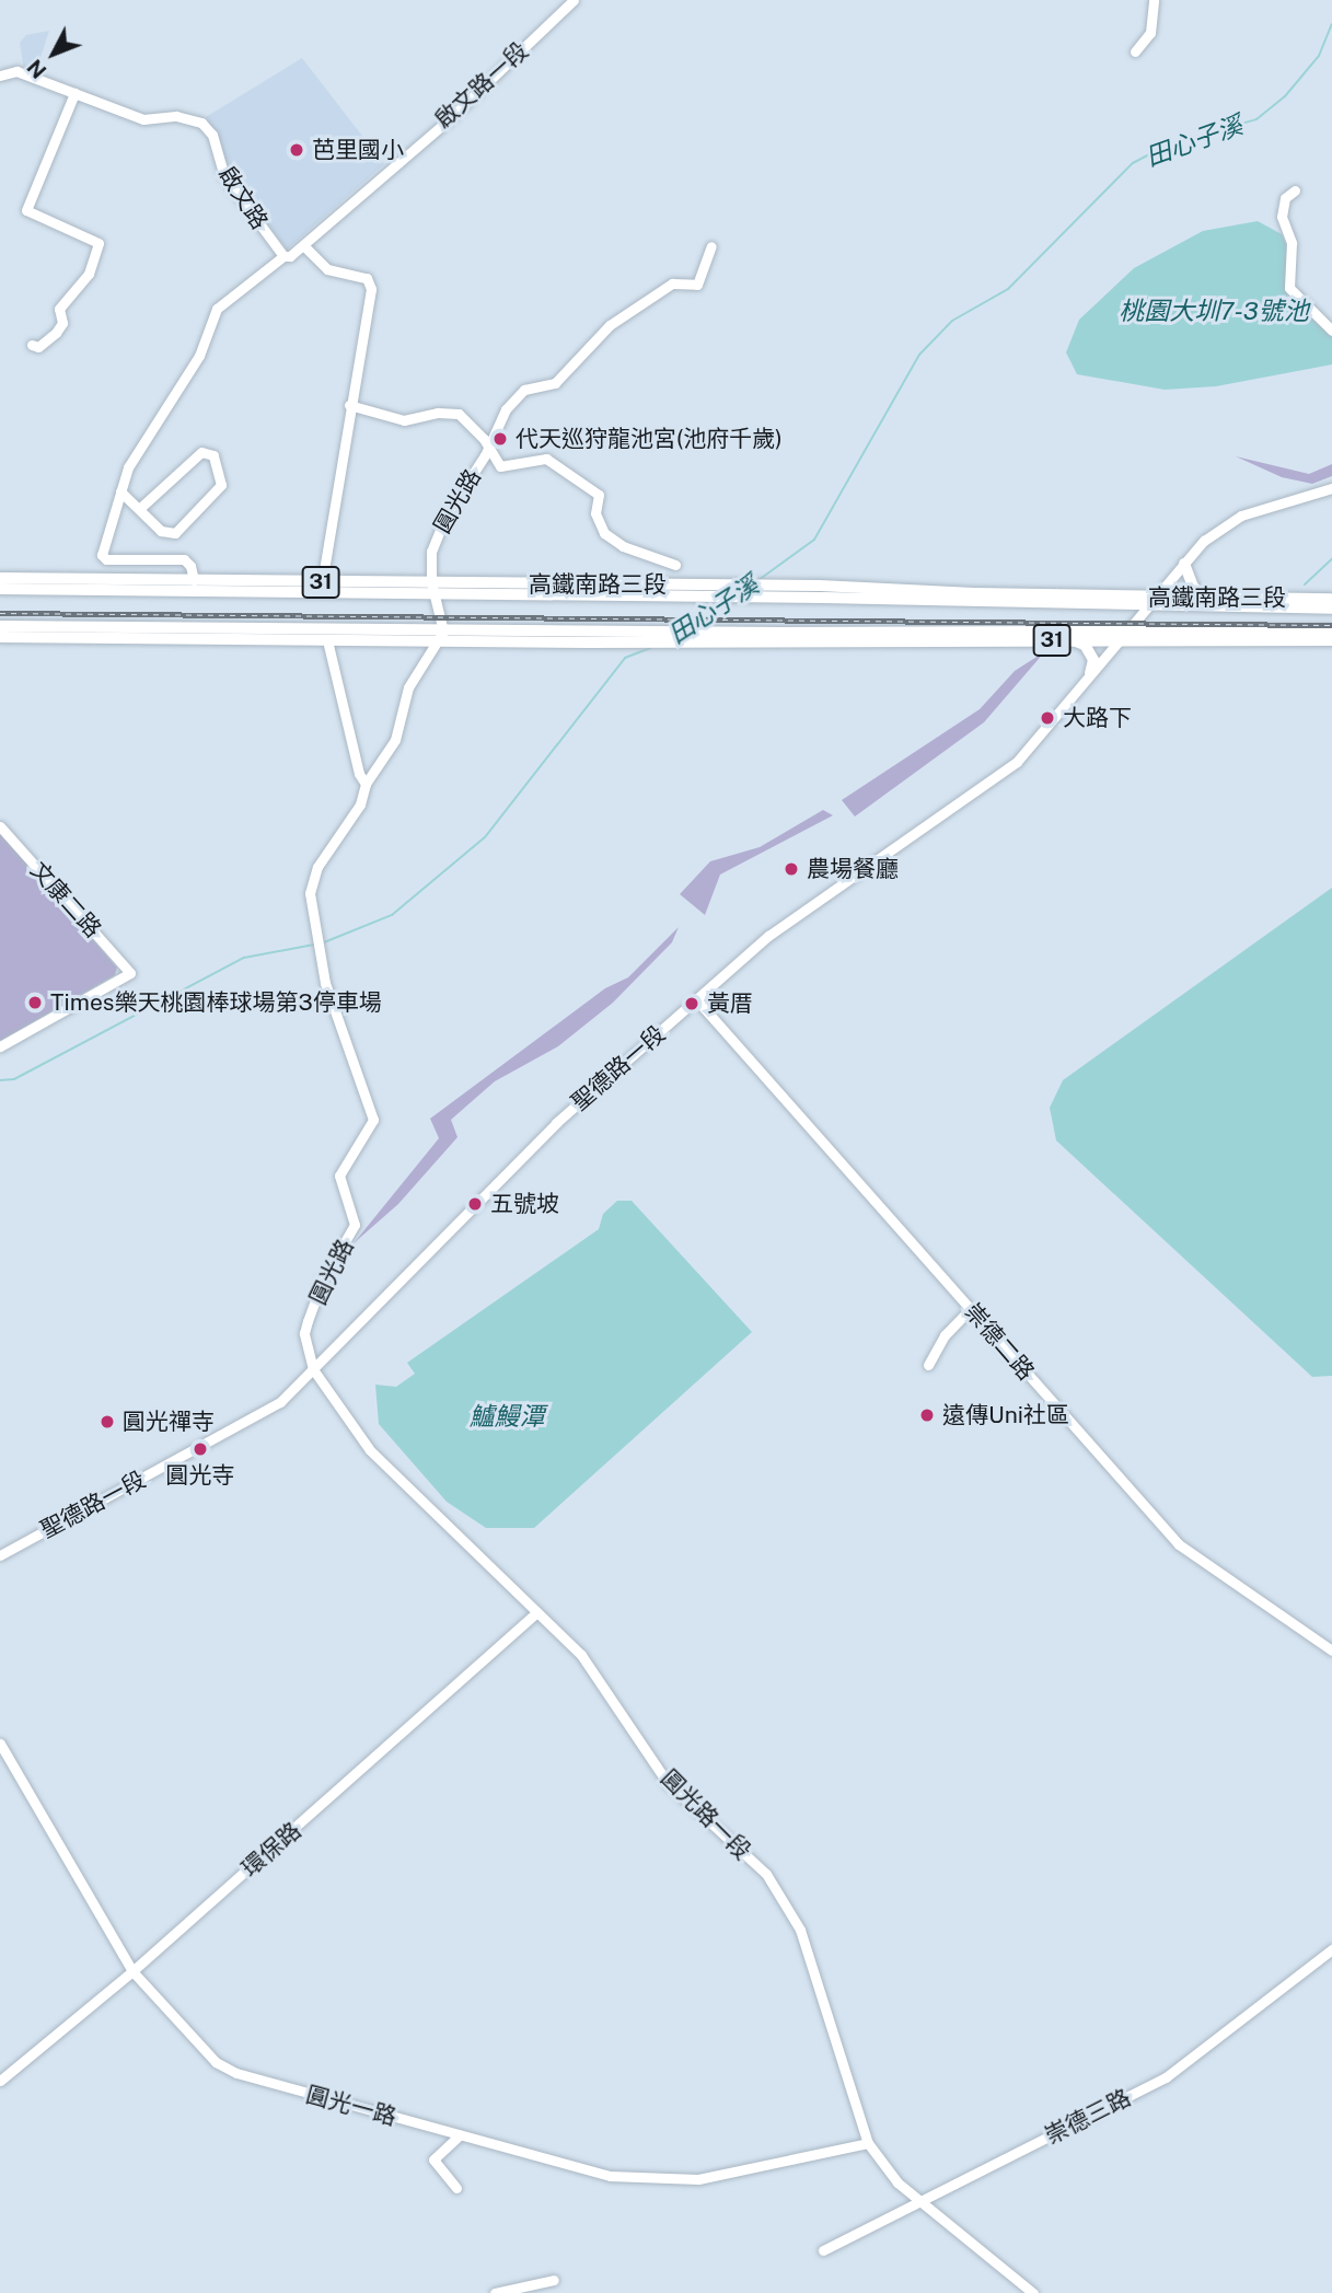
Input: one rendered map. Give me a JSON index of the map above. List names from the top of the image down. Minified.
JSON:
{"streets":{"main road":["31","高鐵南路三段"],"street":["啟文路一段","啟文路","圓光路","文康二路","聖德路一段","崇德二路","圓光路一段","環保路","圓光一路","崇德三路"]},"crossings":[["啟文路一段","啟文路"],["啟文路一段","高鐵南路三段"],["圓光路","高鐵南路三段"],["圓光路","聖德路一段"],["圓光路","圓光路一段"],["高鐵南路三段","聖德路一段"],["聖德路一段","崇德二路"],["聖德路一段","圓光路一段"],["圓光路一段","環保路"],["圓光路一段","圓光一路"],["圓光路一段","崇德三路"],["環保路","圓光一路"]],"water":["田心子溪","桃園大圳7-3號池","鱸鰻潭"],"places":["芭里國小","代天巡狩龍池宮(池府千歲)","大路下","農場餐廳","Times樂天桃園棒球場第3停車場","黃厝","五號坡","遠傳Uni社區","圓光禪寺","圓光寺"],"north":"bottom left"}
